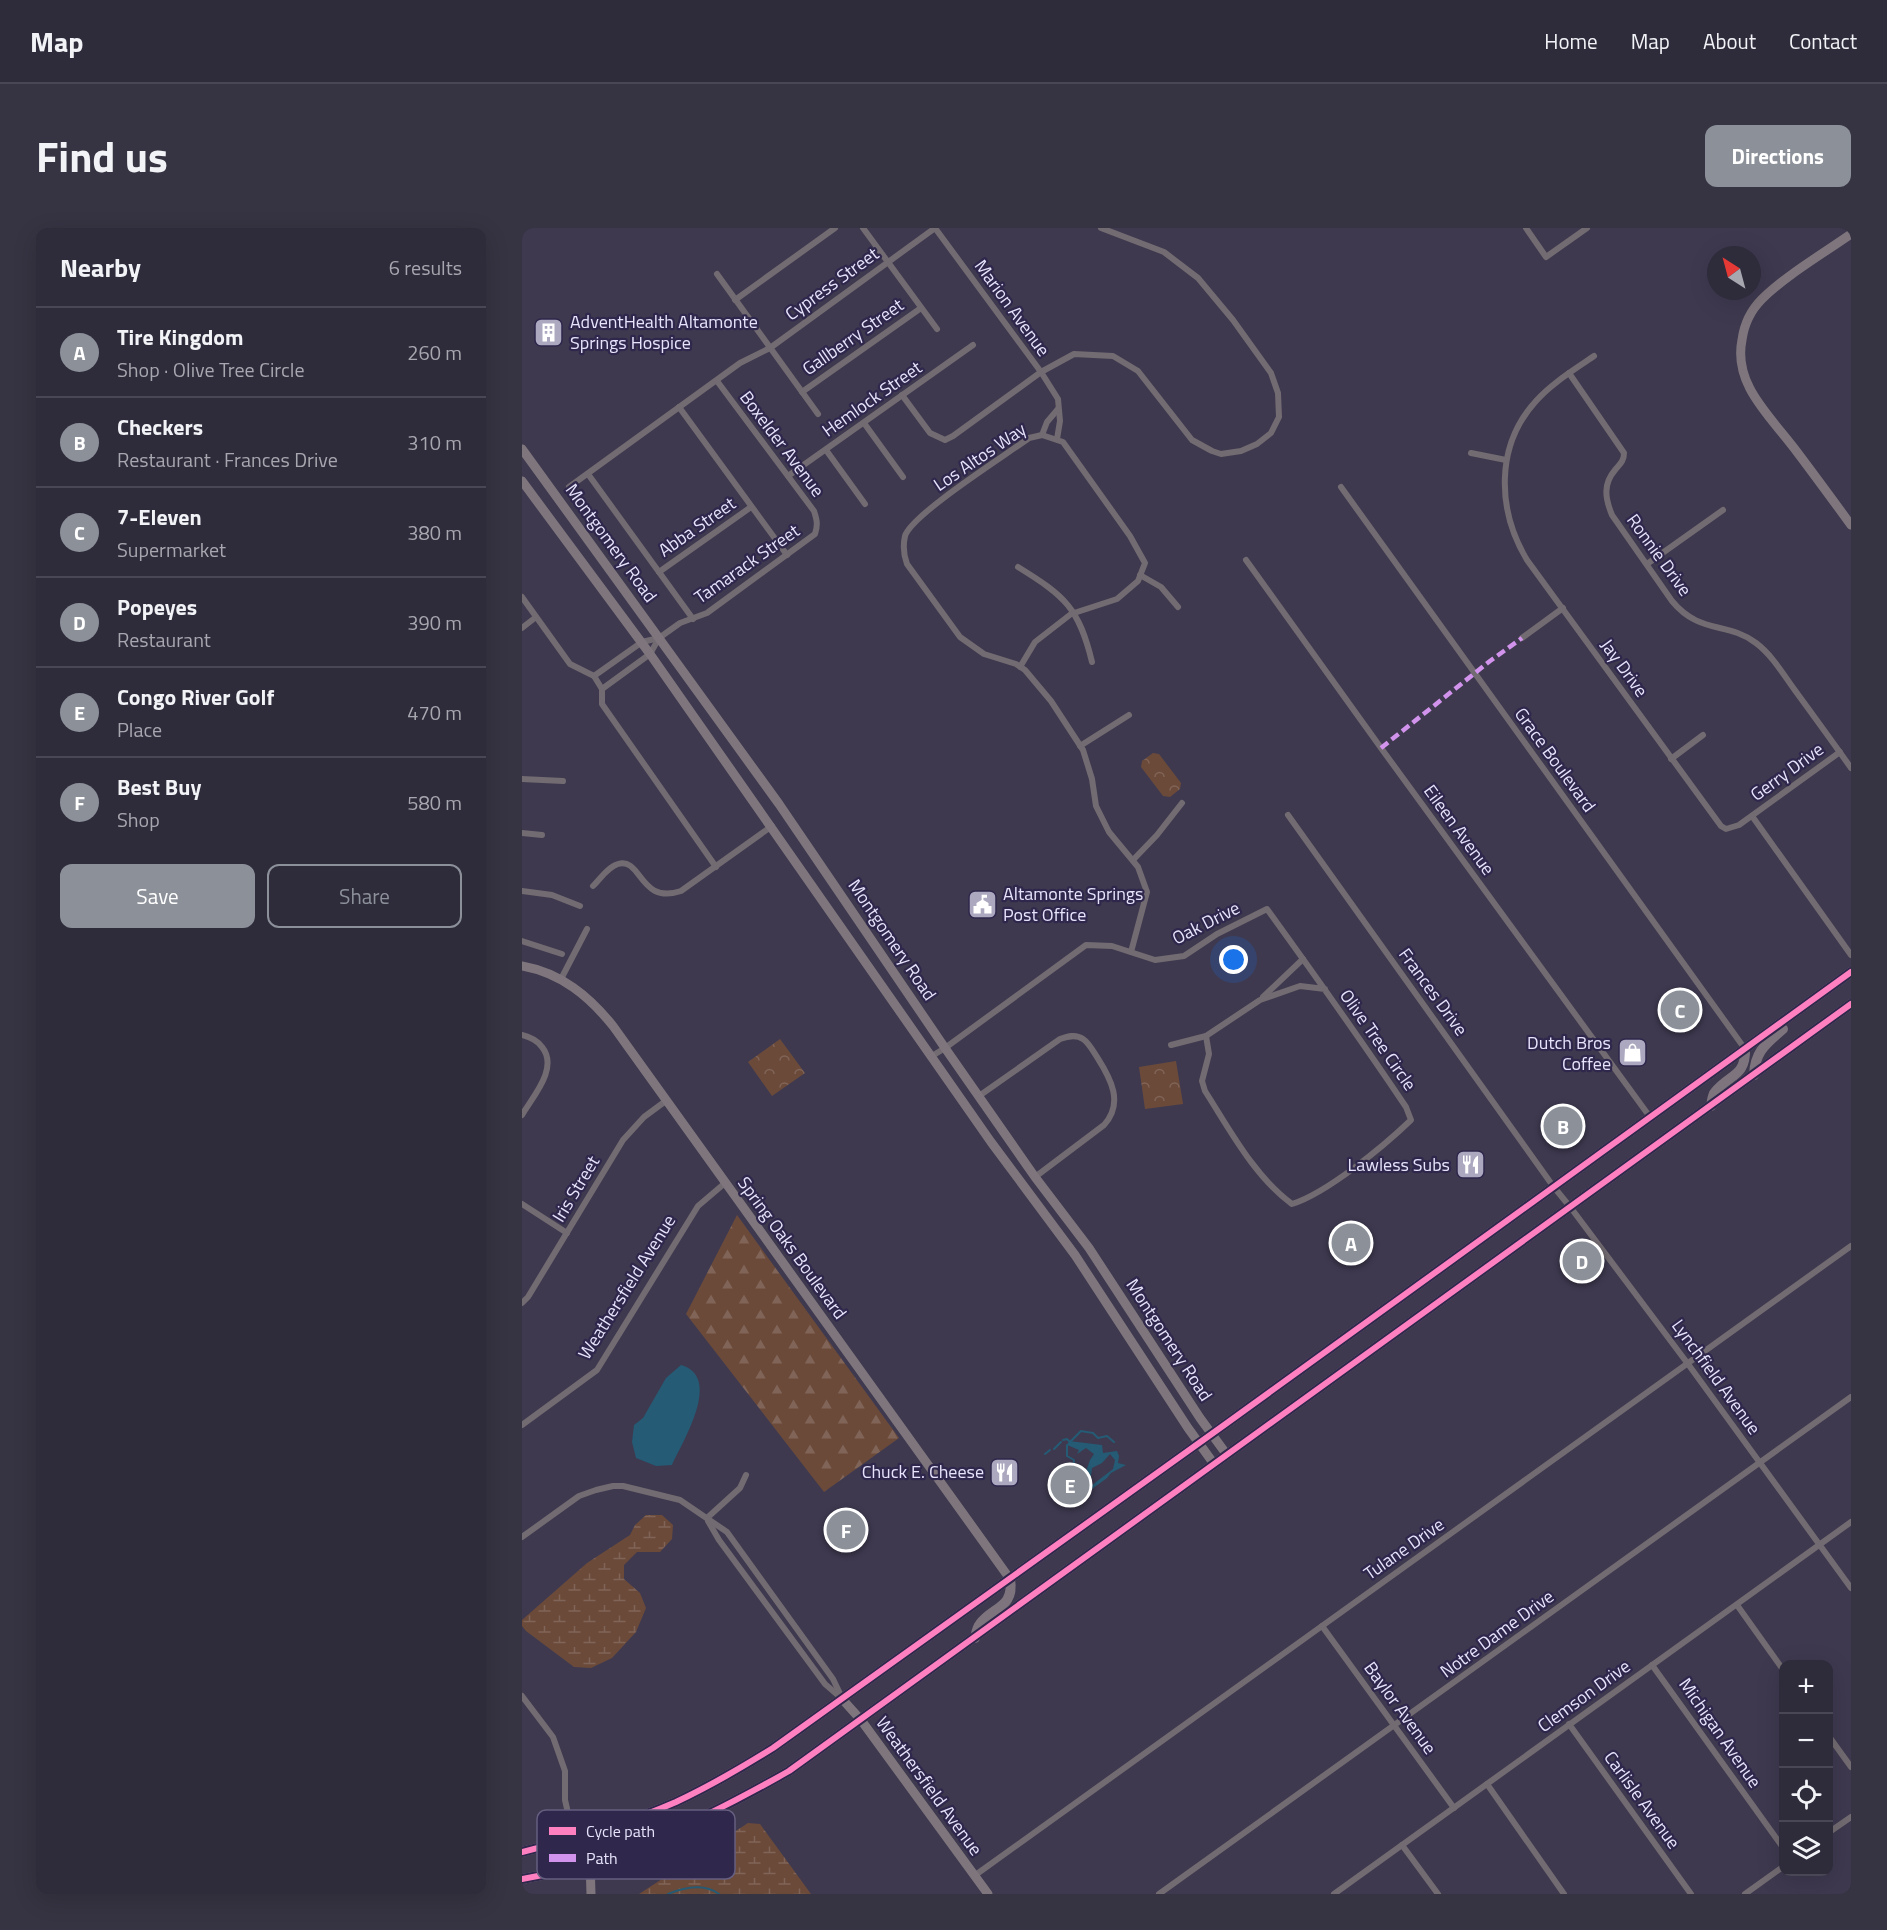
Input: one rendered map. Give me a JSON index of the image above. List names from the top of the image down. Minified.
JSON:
{"streets":{"main road":["Montgomery Road","Spring Oaks Boulevard","Weathersfield Avenue"],"street":["Cypress Street","Marion Avenue","Gallberry Street","Hemlock Street","Boxelder Avenue","Los Altos Way","Abba Street","Ronnie Drive","Tamarack Street","Jay Drive","Grace Boulevard","Gerry Drive","Eileen Avenue","Oak Drive","Frances Drive","Olive Tree Circle","Iris Street","Lynchfield Avenue","Tulane Drive","Notre Dame Drive","Clemson Drive","Baylor Avenue","Michigan Avenue","Carlisle Avenue"]},"crossings":[["Cypress Street","Marion Avenue"],["Cypress Street","Boxelder Avenue"],["Marion Avenue","Los Altos Way"],["Hemlock Street","Boxelder Avenue"],["Boxelder Avenue","Tamarack Street"],["Los Altos Way","Oak Drive"],["Montgomery Road","Tamarack Street"],["Montgomery Road","Oak Drive"],["Ronnie Drive","Jay Drive"],["Ronnie Drive","Gerry Drive"],["Jay Drive","Gerry Drive"],["Oak Drive","Olive Tree Circle"],["Frances Drive","Lynchfield Avenue"],["Iris Street","Spring Oaks Boulevard"],["Spring Oaks Boulevard","Weathersfield Avenue"],["Weathersfield Avenue","Tulane Drive"],["Lynchfield Avenue","Tulane Drive"],["Lynchfield Avenue","Notre Dame Drive"],["Lynchfield Avenue","Clemson Drive"],["Tulane Drive","Baylor Avenue"],["Notre Dame Drive","Baylor Avenue"],["Clemson Drive","Baylor Avenue"],["Clemson Drive","Michigan Avenue"],["Clemson Drive","Carlisle Avenue"]],"places":{"building":["AdventHealth Altamonte Springs Hospice"],"public building":["Altamonte Springs Post Office"],"shop":["Dutch Bros Coffee"],"restaurant":["Lawless Subs","Chuck E. Cheese"]},"legend":["Cycle path","Path"],"north":"top left","page":{"header":"Map","nav":["Home","Map","About","Contact"],"title":"Find us","buttons":["Directions",["Save","Share"]],"heading":["Nearby","6 results"],"list":[{"mark":"A","name":"Tire Kingdom","note":"Shop · Olive Tree Circle","value":"260 m"},{"mark":"B","name":"Checkers","note":"Restaurant · Frances Drive","value":"310 m"},{"mark":"C","name":"7-Eleven","note":"Supermarket","value":"380 m"},{"mark":"D","name":"Popeyes","note":"Restaurant","value":"390 m"},{"mark":"E","name":"Congo River Golf","note":"Place","value":"470 m"},{"mark":"F","name":"Best Buy","note":"Shop","value":"580 m"}],"pins":["C","B","A","D","E","F"],"map_buttons":["+","−"]}}
